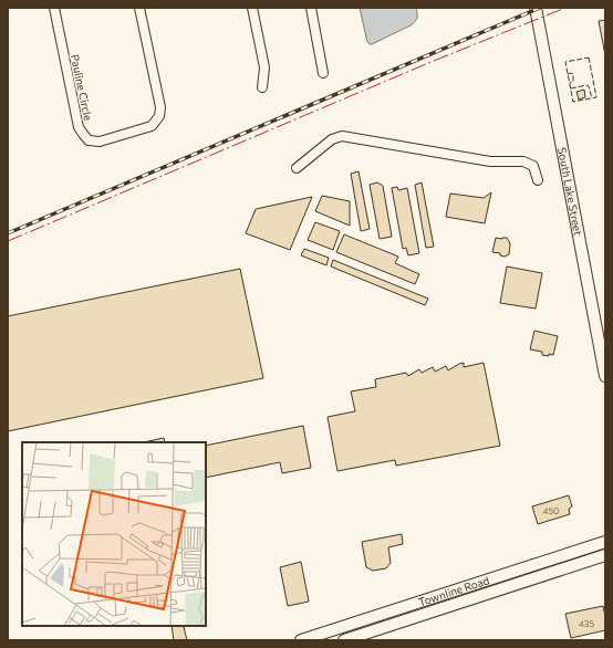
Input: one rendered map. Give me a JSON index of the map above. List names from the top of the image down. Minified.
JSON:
{"streets":{"main road":["South Lake Street","Townline Road"],"street":["Pauline Circle"]},"house_numbers":["450","435"]}
